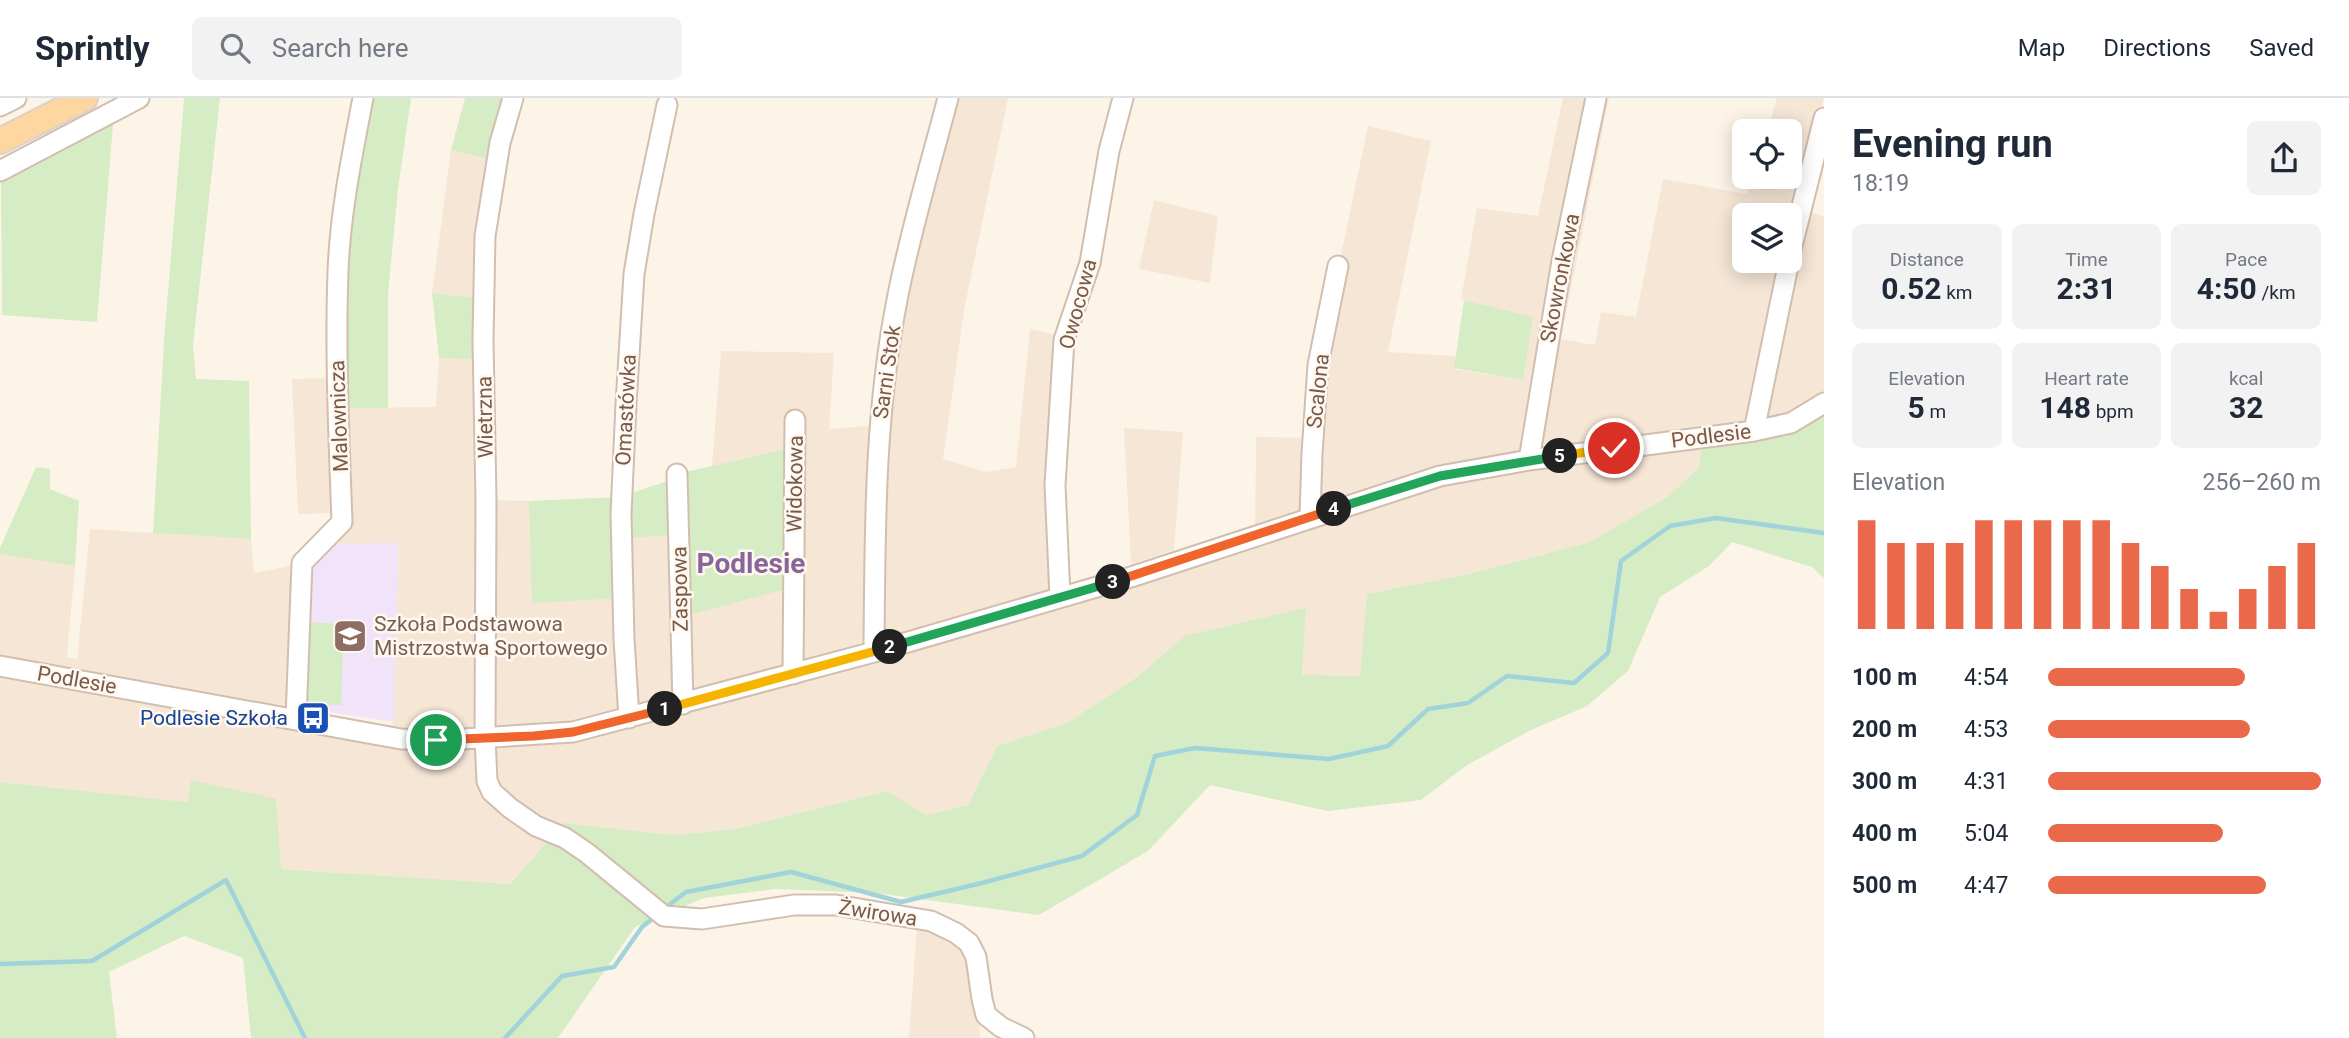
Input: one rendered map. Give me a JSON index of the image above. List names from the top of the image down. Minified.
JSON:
{"streets":{"street":["Skowronkowa","Owocowa","Sarni Stok","Scalona","Omastówka","Malownicza","Wietrzna","Podlesie","Widokowa","Zaspowa","Żwirowa"]},"crossings":[["Skowronkowa","Podlesie"],["Owocowa","Podlesie"],["Sarni Stok","Podlesie"],["Scalona","Podlesie"],["Omastówka","Podlesie"],["Malownicza","Podlesie"],["Wietrzna","Podlesie"],["Wietrzna","Żwirowa"],["Podlesie","Widokowa"],["Podlesie","Zaspowa"]],"districts":["Podlesie"],"places":{"school or university":["Szkoła Podstawowa Mistrzostwa Sportowego"],"bus stop":["Podlesie Szkoła"]},"page":{"header":"Sprintly","search":"Search here","nav":["Map","Directions","Saved"],"heading":["Evening run","18:19"],"stats":[["Distance","0.52 km"],["Time","2:31"],["Pace","4:50 /km"],["Elevation","5 m"],["Heart rate","148 bpm"],["kcal","32"]],"pins":["5","4","3","2","1"],"chart":["Elevation","256–260 m"],"list":[{"name":"100 m","note":"4:54"},{"name":"200 m","note":"4:53"},{"name":"300 m","note":"4:31"},{"name":"400 m","note":"5:04"},{"name":"500 m","note":"4:47"}]}}
